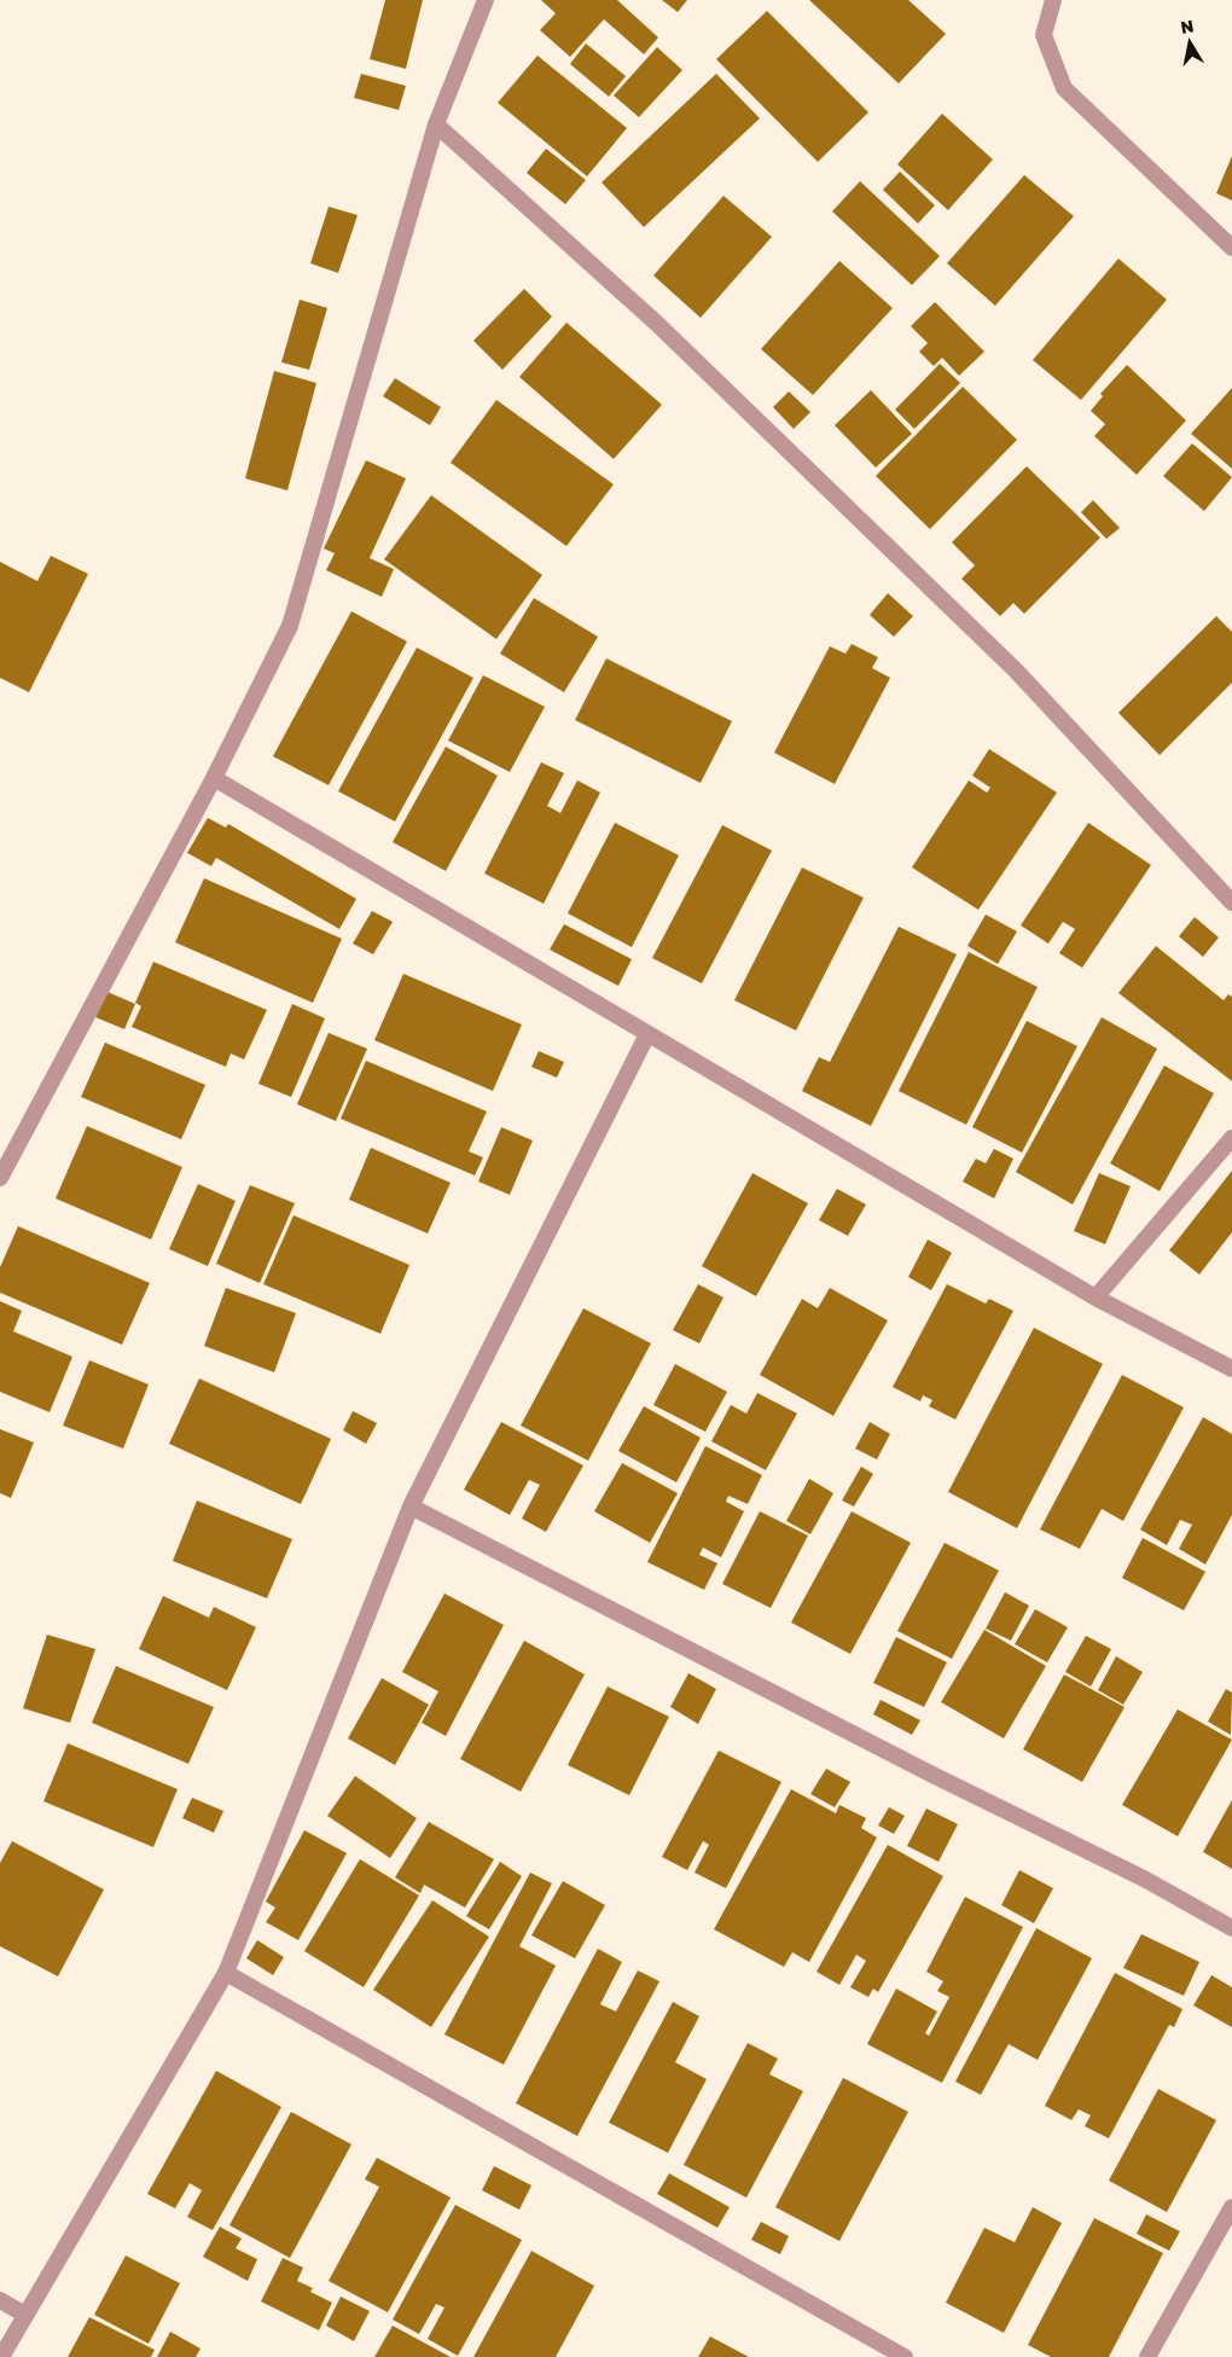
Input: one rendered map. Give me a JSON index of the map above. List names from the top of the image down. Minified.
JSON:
{"north":"top"}
